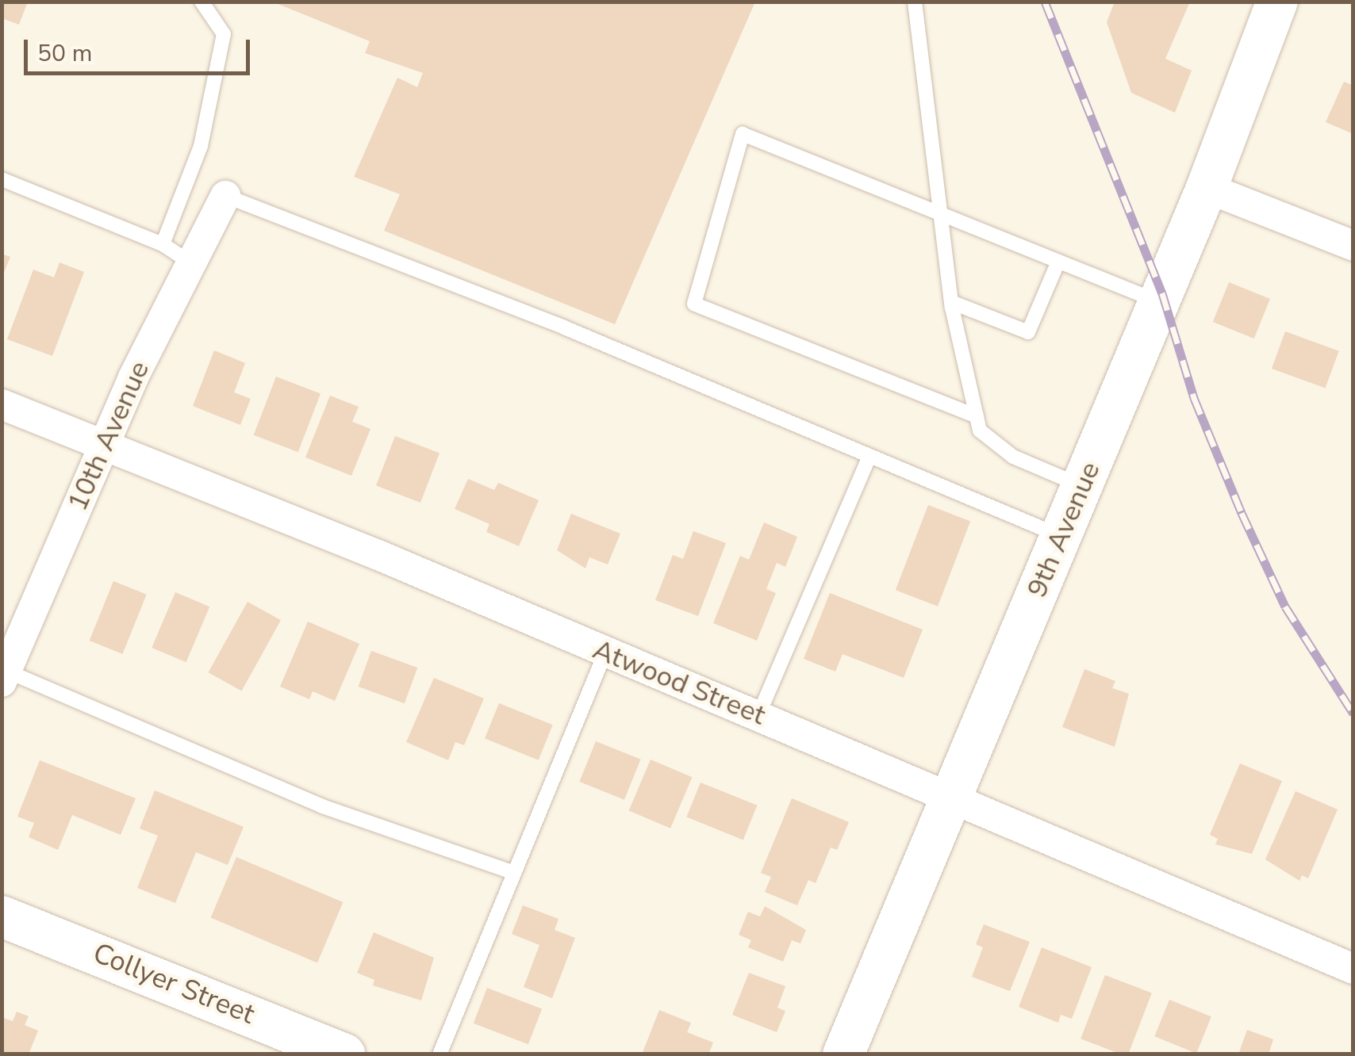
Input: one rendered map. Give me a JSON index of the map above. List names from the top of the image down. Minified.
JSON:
{"streets":{"main road":["9th Avenue","Collyer Street"],"street":["10th Avenue","Atwood Street"]},"crossings":[["10th Avenue","Atwood Street"],["9th Avenue","Atwood Street"]],"scale_bar":"50 m"}
